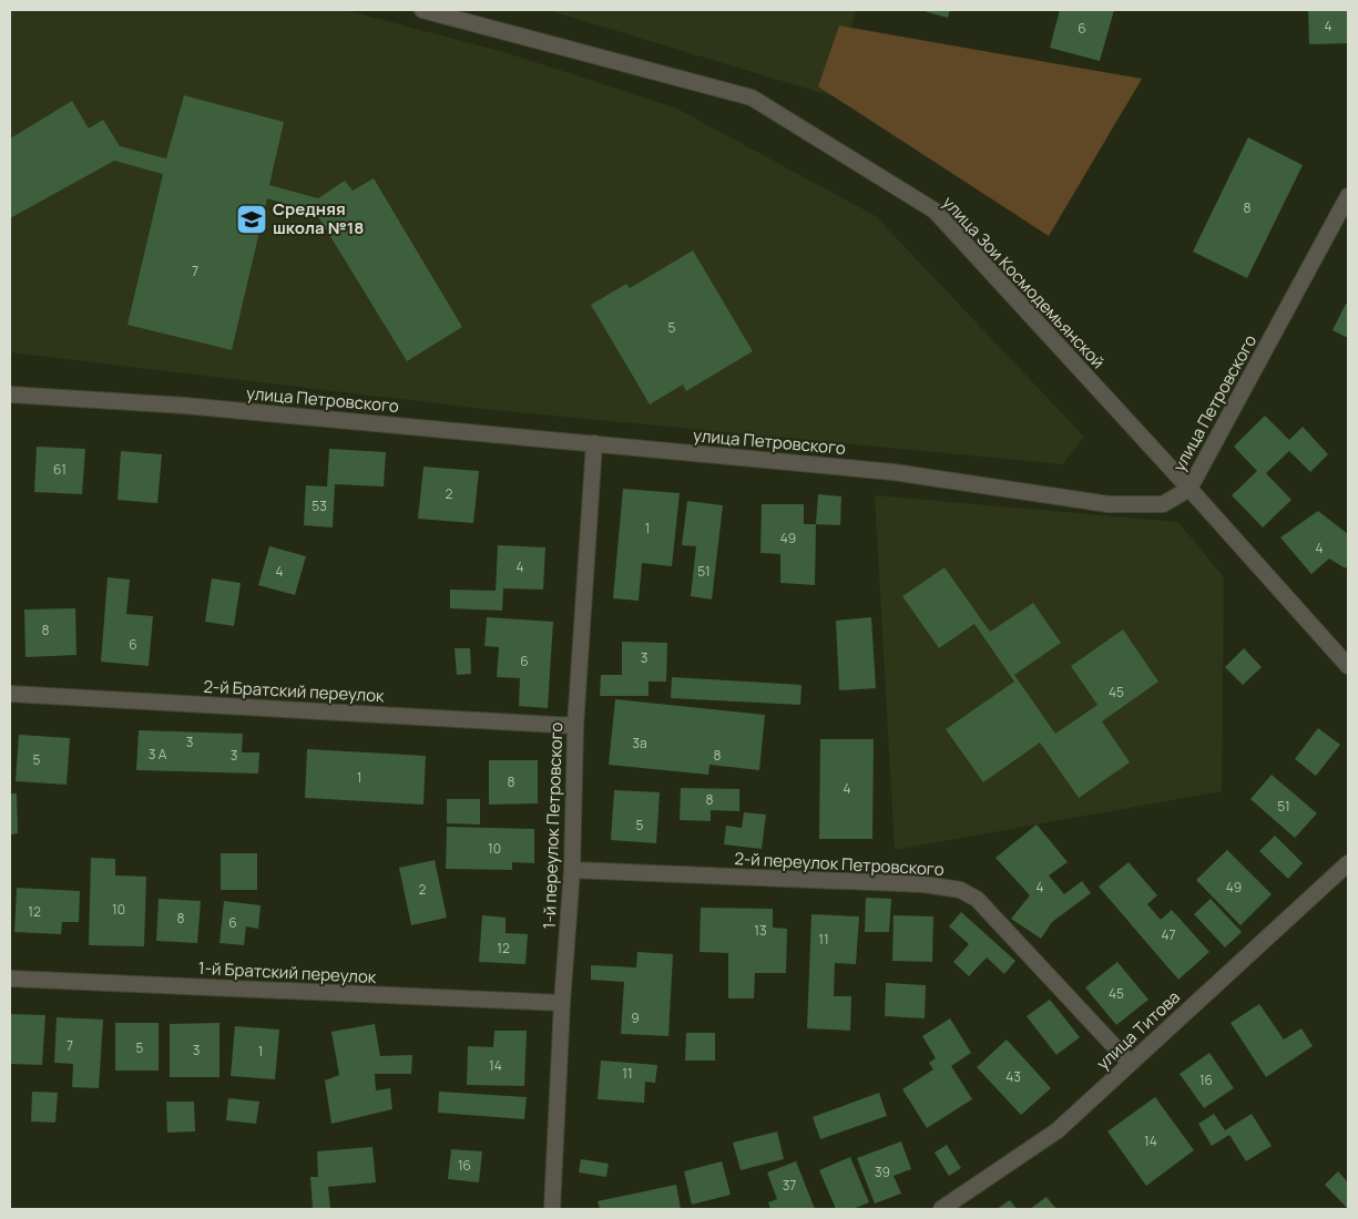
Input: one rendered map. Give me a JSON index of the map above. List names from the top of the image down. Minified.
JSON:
{"streets":{"street":["улица Зои Космодемьянской","улица Петровского","2-й Братский переулок","1-й переулок Петровского","2-й переулок Петровского","1-й Братский переулок","улица Титова"]},"crossings":[["улица Зои Космодемьянской","улица Петровского"],["улица Петровского","1-й переулок Петровского"],["2-й Братский переулок","1-й переулок Петровского"],["1-й переулок Петровского","2-й переулок Петровского"],["1-й переулок Петровского","1-й Братский переулок"],["2-й переулок Петровского","улица Титова"]],"places":{"school or university":["Средняя школа №18"]},"house_numbers":["4","6","8","7","5","61","2","53","1","49","4","4","4","51","8","6","3","6","45","3","3а","3 А","3","8","5","1","8","4","8","51","5","10","4","49","2","10","12","8","6","13","47","11","12","45","9","7","5","3","1","14","11","43","16","14","16","39","37"]}
